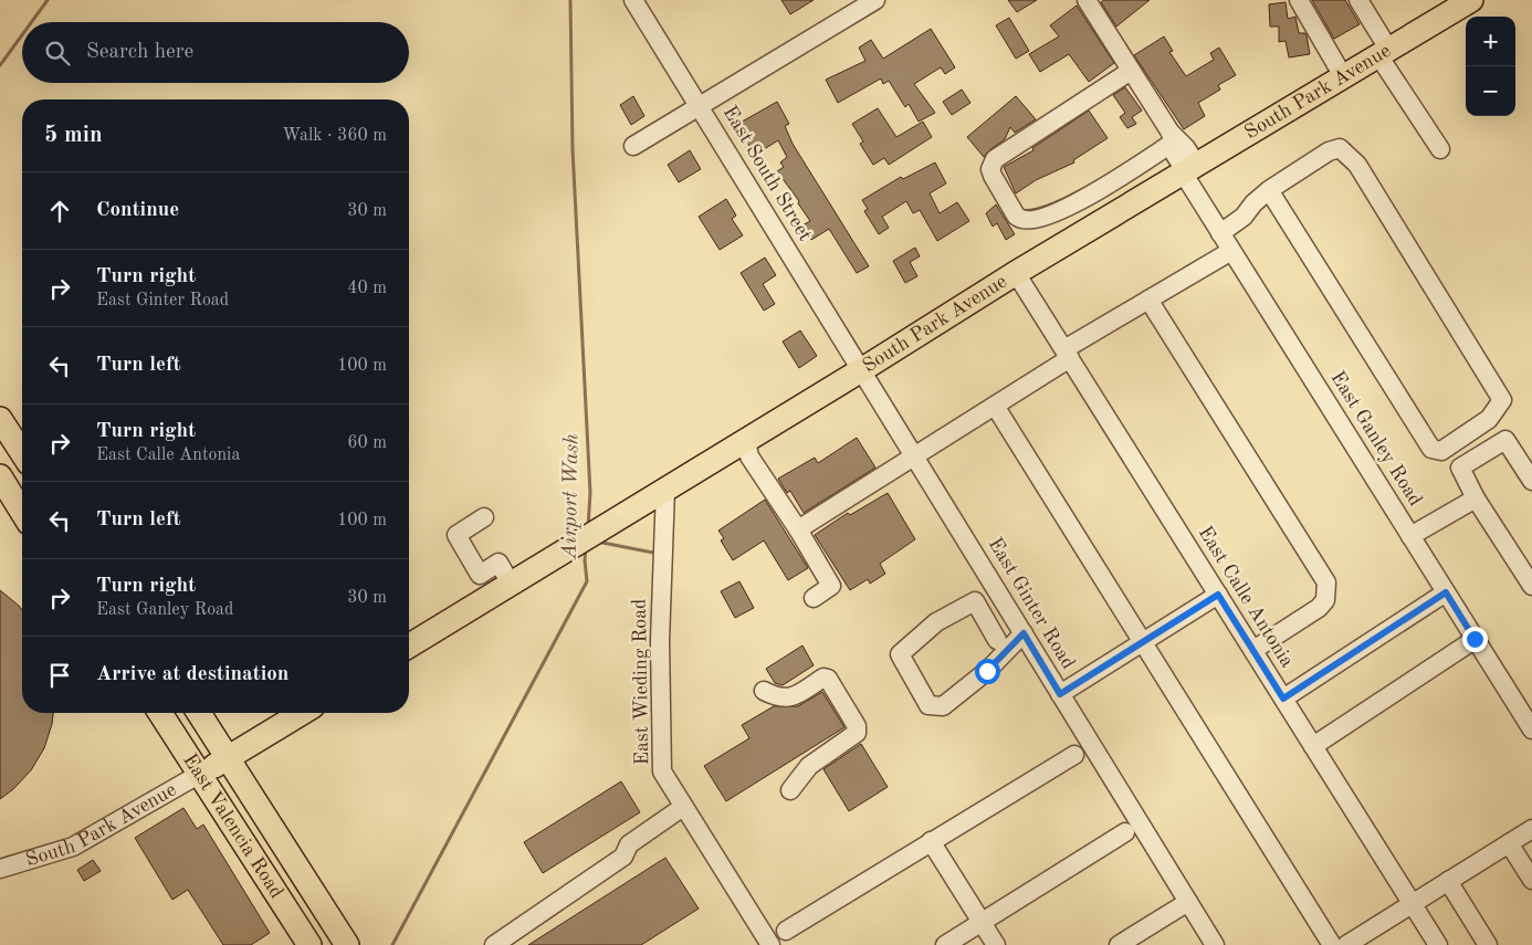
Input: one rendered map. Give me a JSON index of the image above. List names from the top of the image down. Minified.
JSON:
{"streets":{"main road":["South Park Avenue","East Valencia Road"],"street":["East South Street","East Ganley Road","East Calle Antonia","East Ginter Road","East Wieding Road"]},"crossings":[["South Park Avenue","East South Street"],["South Park Avenue","East Ganley Road"],["South Park Avenue","East Calle Antonia"],["South Park Avenue","East Ginter Road"],["South Park Avenue","East Wieding Road"],["South Park Avenue","East Valencia Road"],["East South Street","East Ginter Road"]],"water":["Airport Wash"],"page":{"map_buttons":["+","−"],"search":"Search here","heading":["5 min","Walk · 360 m"],"list":[["Continue","30 m"],["Turn right","East Ginter Road","40 m"],["Turn left","100 m"],["Turn right","East Calle Antonia","60 m"],["Turn left","100 m"],["Turn right","East Ganley Road","30 m"],"Arrive at destination"]}}
